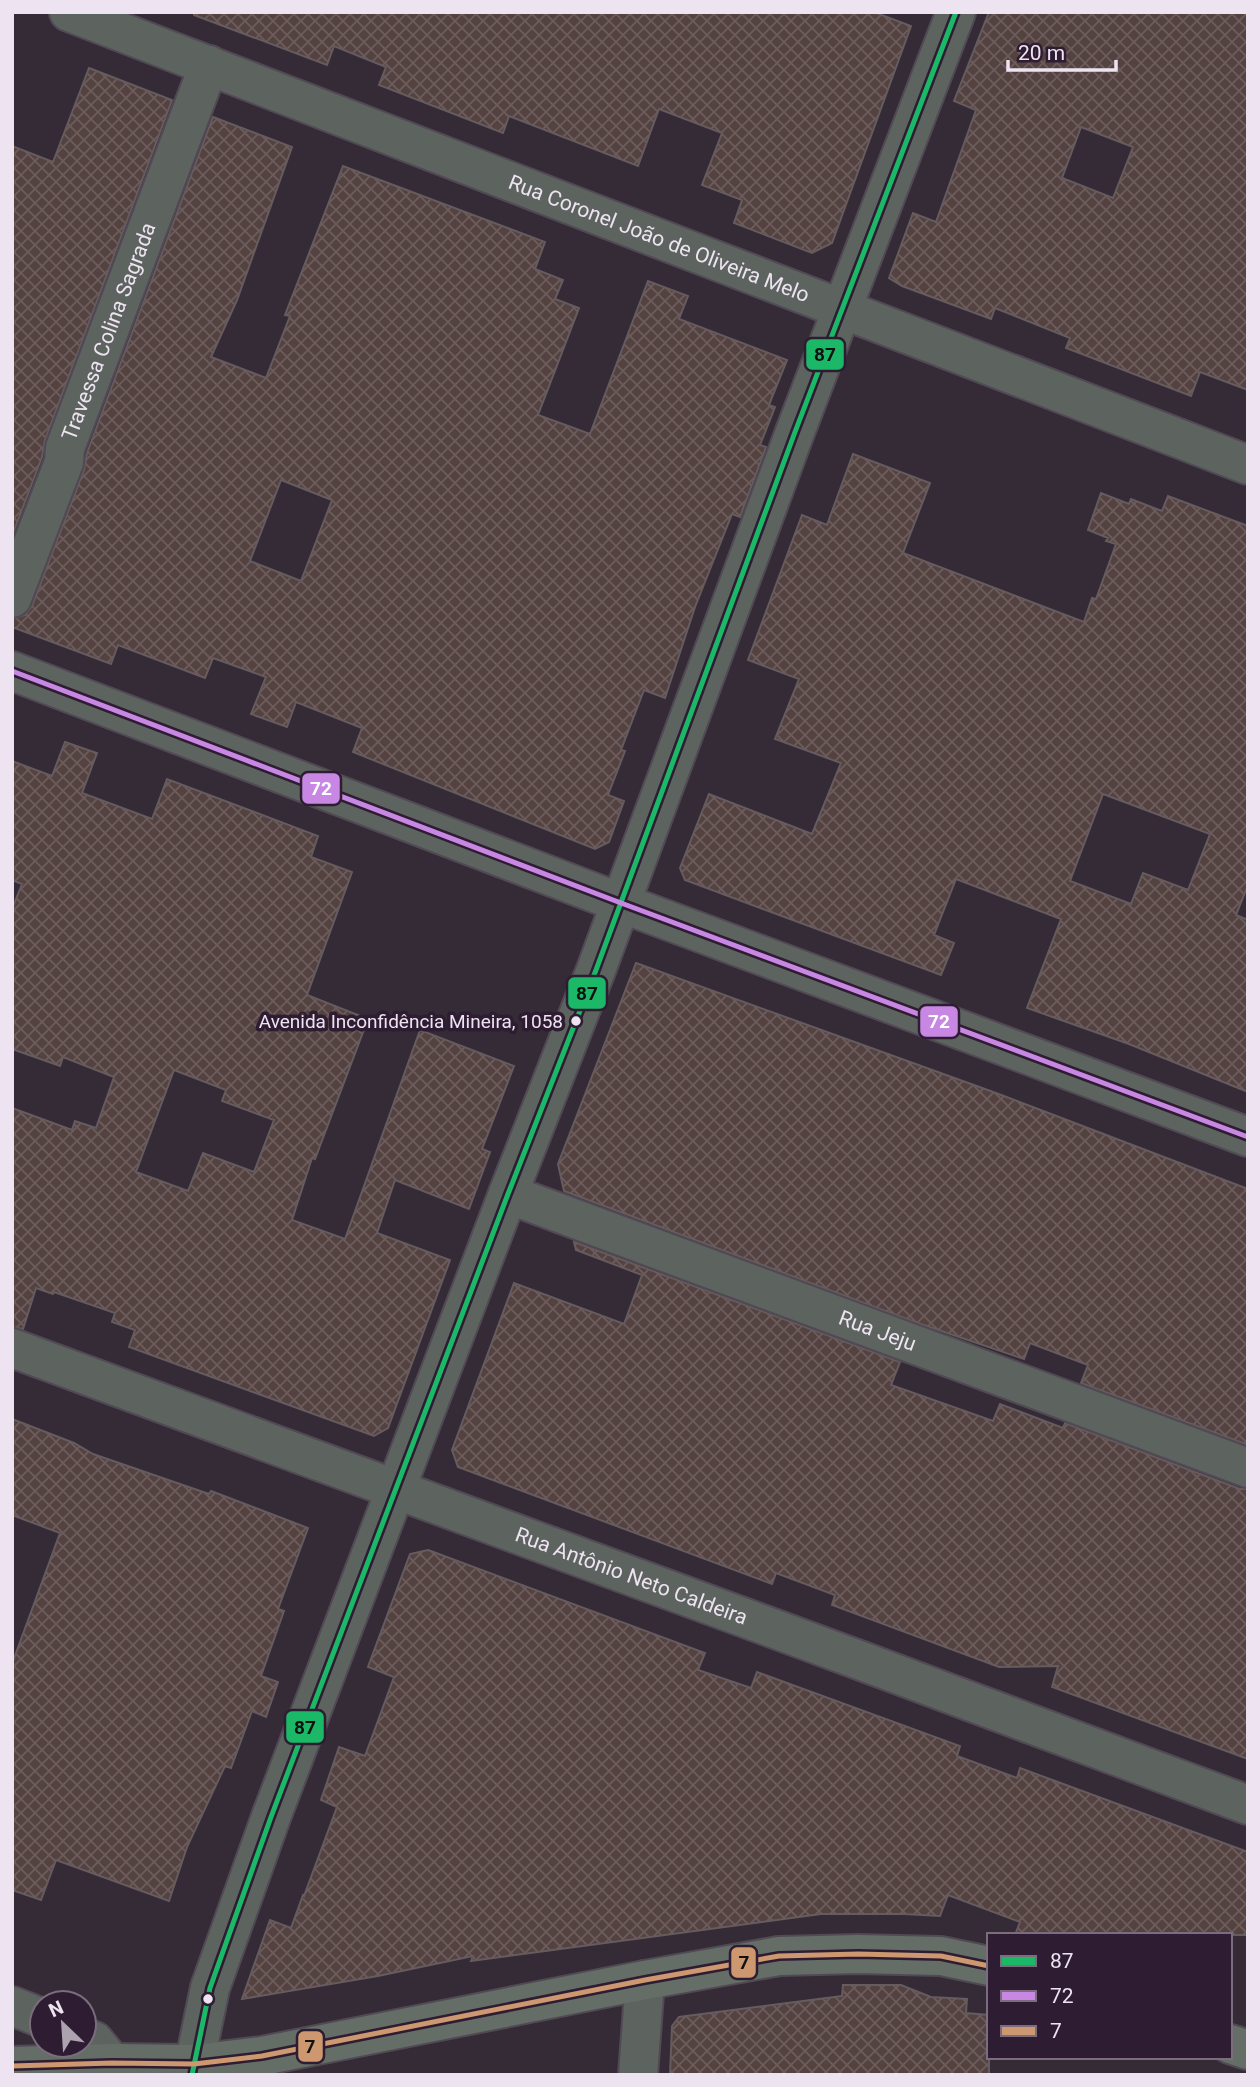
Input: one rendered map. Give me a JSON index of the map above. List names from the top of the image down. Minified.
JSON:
{"streets":{"street":["Rua Coronel João de Oliveira Melo","Travessa Colina Sagrada","Rua Jeju","Rua Antônio Neto Caldeira"]},"crossings":[["Rua Coronel João de Oliveira Melo","Travessa Colina Sagrada"]],"places":["Avenida Inconfidência Mineira, 1058"],"lines":["transit line 87","transit line 72","transit line 7"],"legend":["87","72","7"],"scale_bar":"20 m","north":"top left"}
